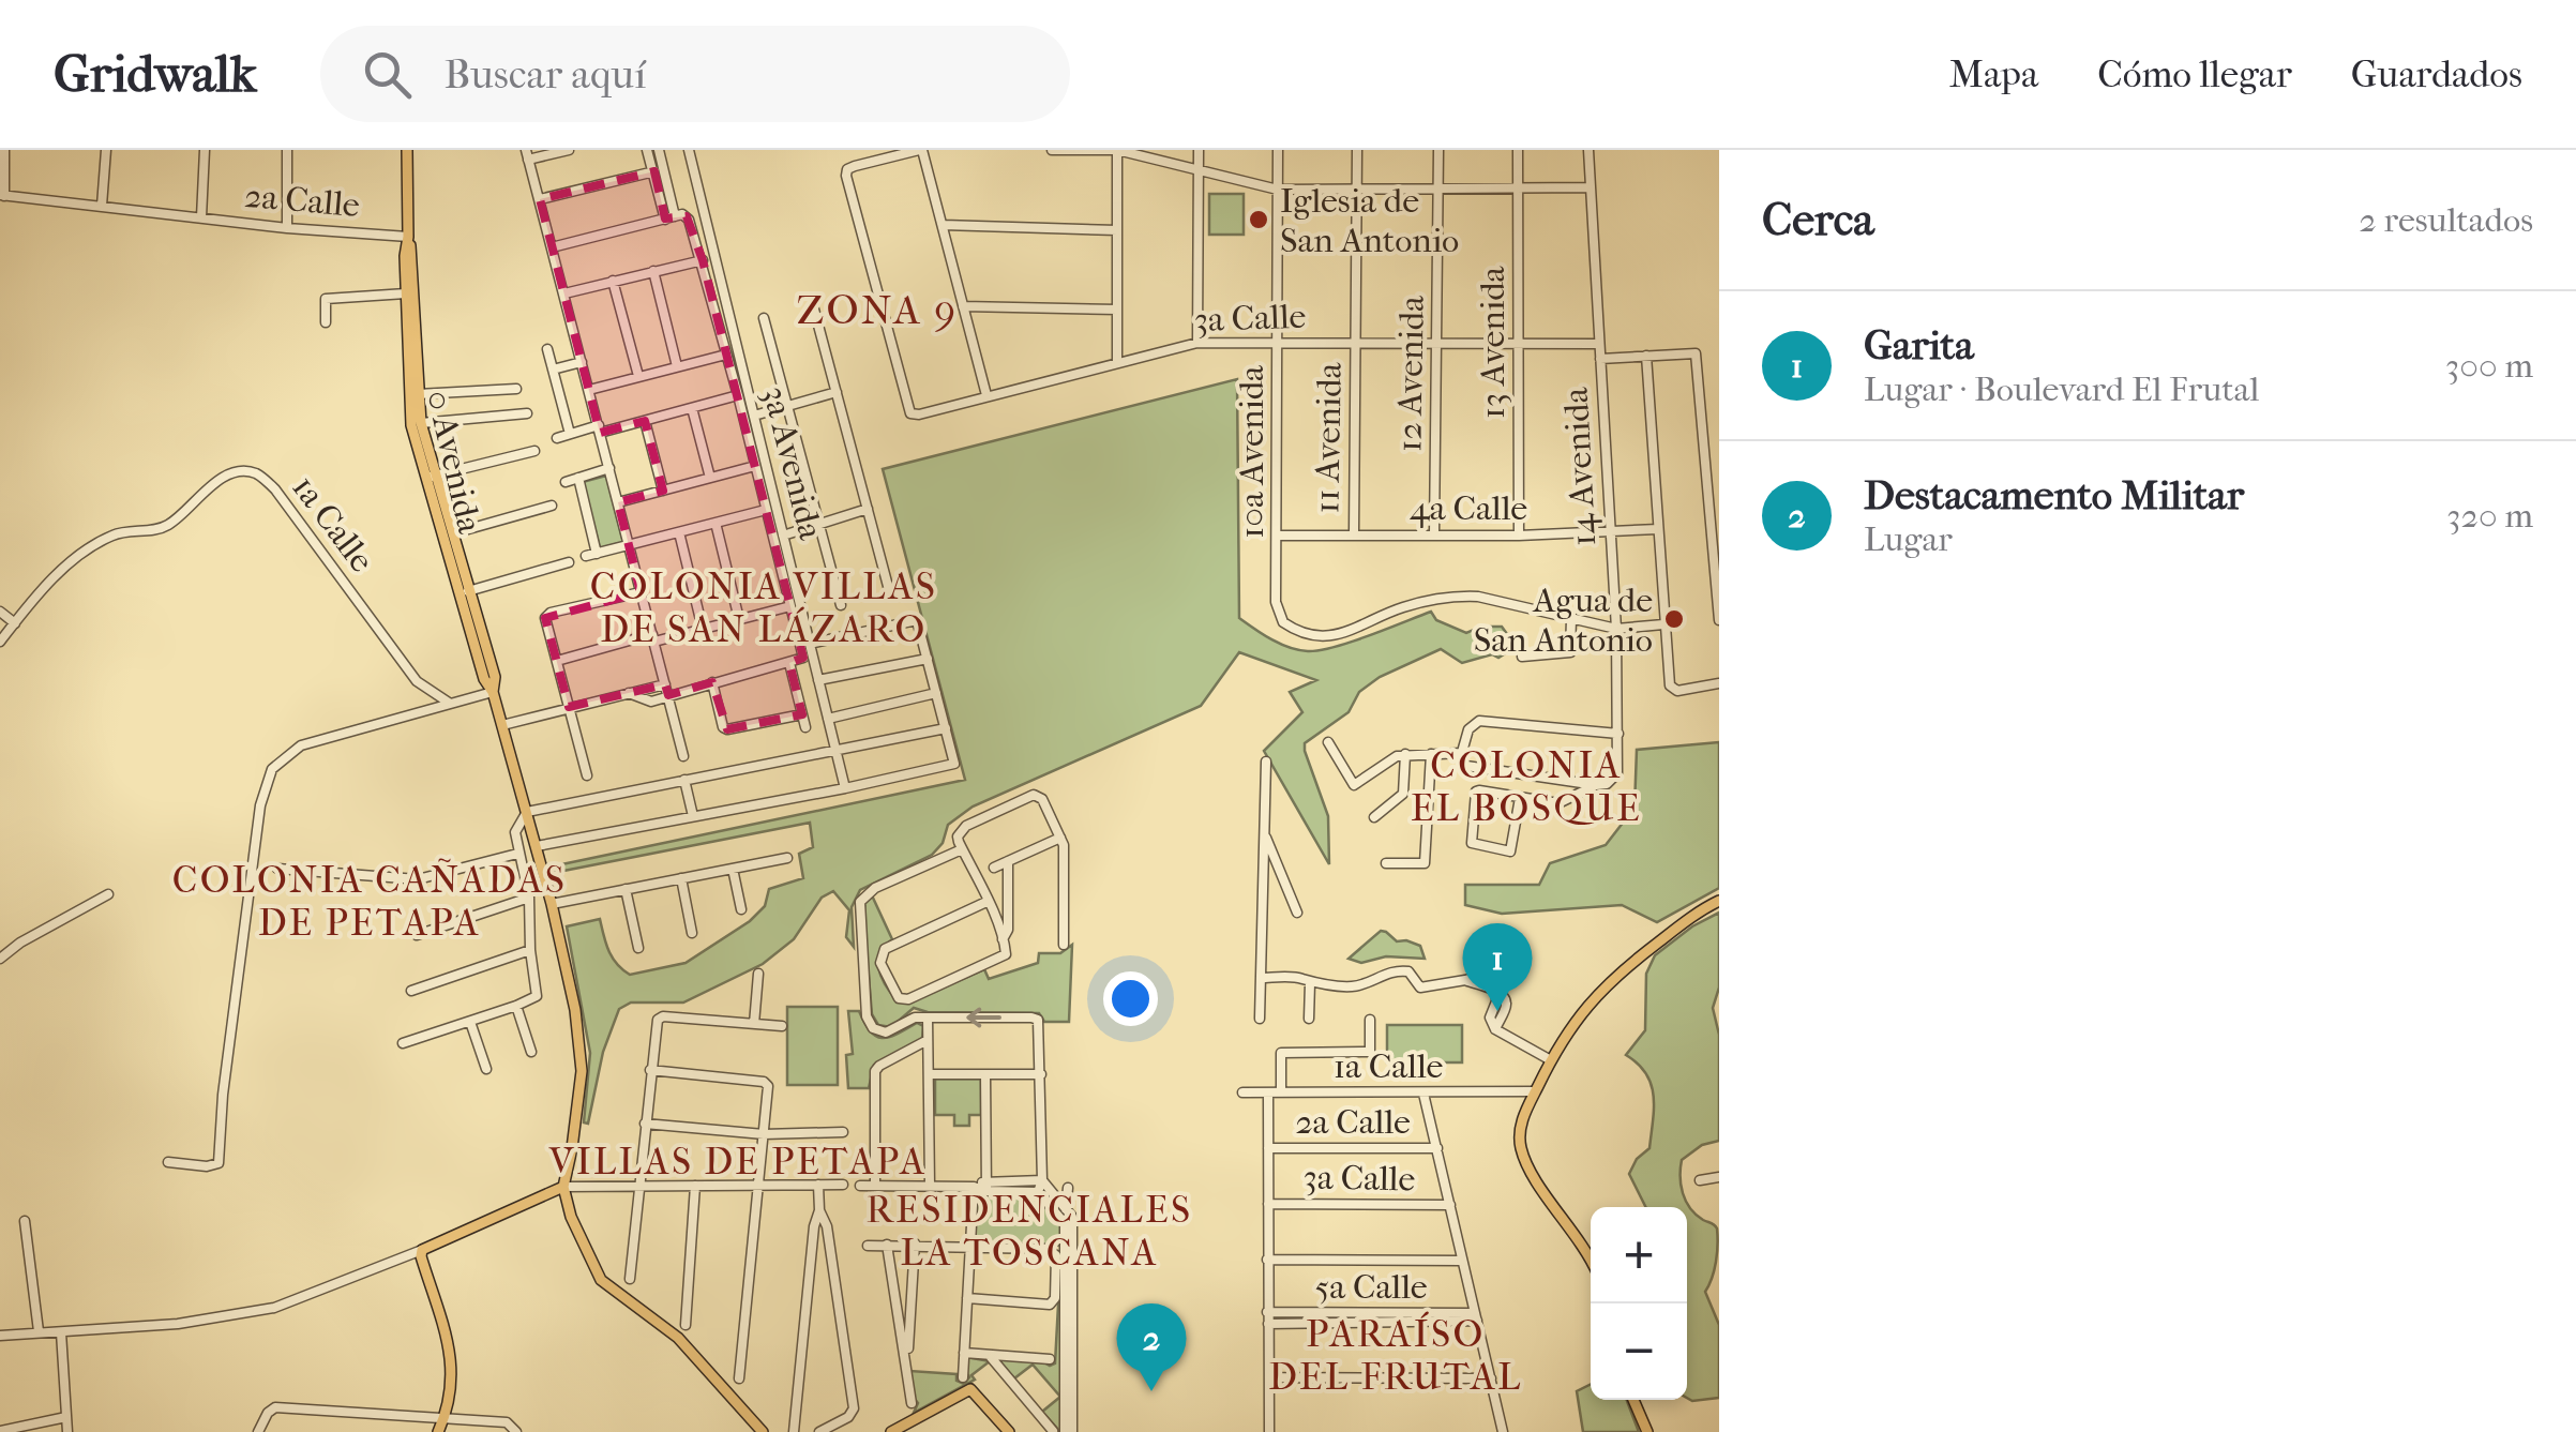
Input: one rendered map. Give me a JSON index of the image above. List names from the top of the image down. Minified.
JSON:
{"streets":{"main road":["0 Avenida"],"street":["2a Calle","3a Calle","13 Avenida","12 Avenida","11 Avenida","10a Avenida","3a Avenida","14 Avenida","4a Calle","1a Calle","5a Calle"]},"crossings":[["2a Calle","0 Avenida"],["3a Calle","13 Avenida"],["3a Calle","12 Avenida"],["3a Calle","11 Avenida"],["3a Calle","10a Avenida"],["3a Calle","14 Avenida"],["13 Avenida","4a Calle"],["12 Avenida","4a Calle"],["11 Avenida","4a Calle"],["10a Avenida","4a Calle"],["14 Avenida","4a Calle"]],"districts":["ZONA 9","COLONIA VILLAS DE SAN LÁZARO","COLONIA EL BOSQUE","COLONIA CAÑADAS DE PETAPA","VILLAS DE PETAPA","RESIDENCIALES LA TOSCANA","PARAÍSO DEL FRUTAL"],"places":["Iglesia de San Antonio","Agua de San Antonio"],"page":{"header":"Gridwalk","search":"Buscar aquí","nav":["Mapa","Cómo llegar","Guardados"],"heading":["Cerca","2 resultados"],"list":[{"mark":"1","name":"Garita","note":"Lugar · Boulevard El Frutal","value":"300 m"},{"mark":"2","name":"Destacamento Militar","note":"Lugar","value":"320 m"}],"pins":["1","2"],"map_buttons":["+","−"]}}
